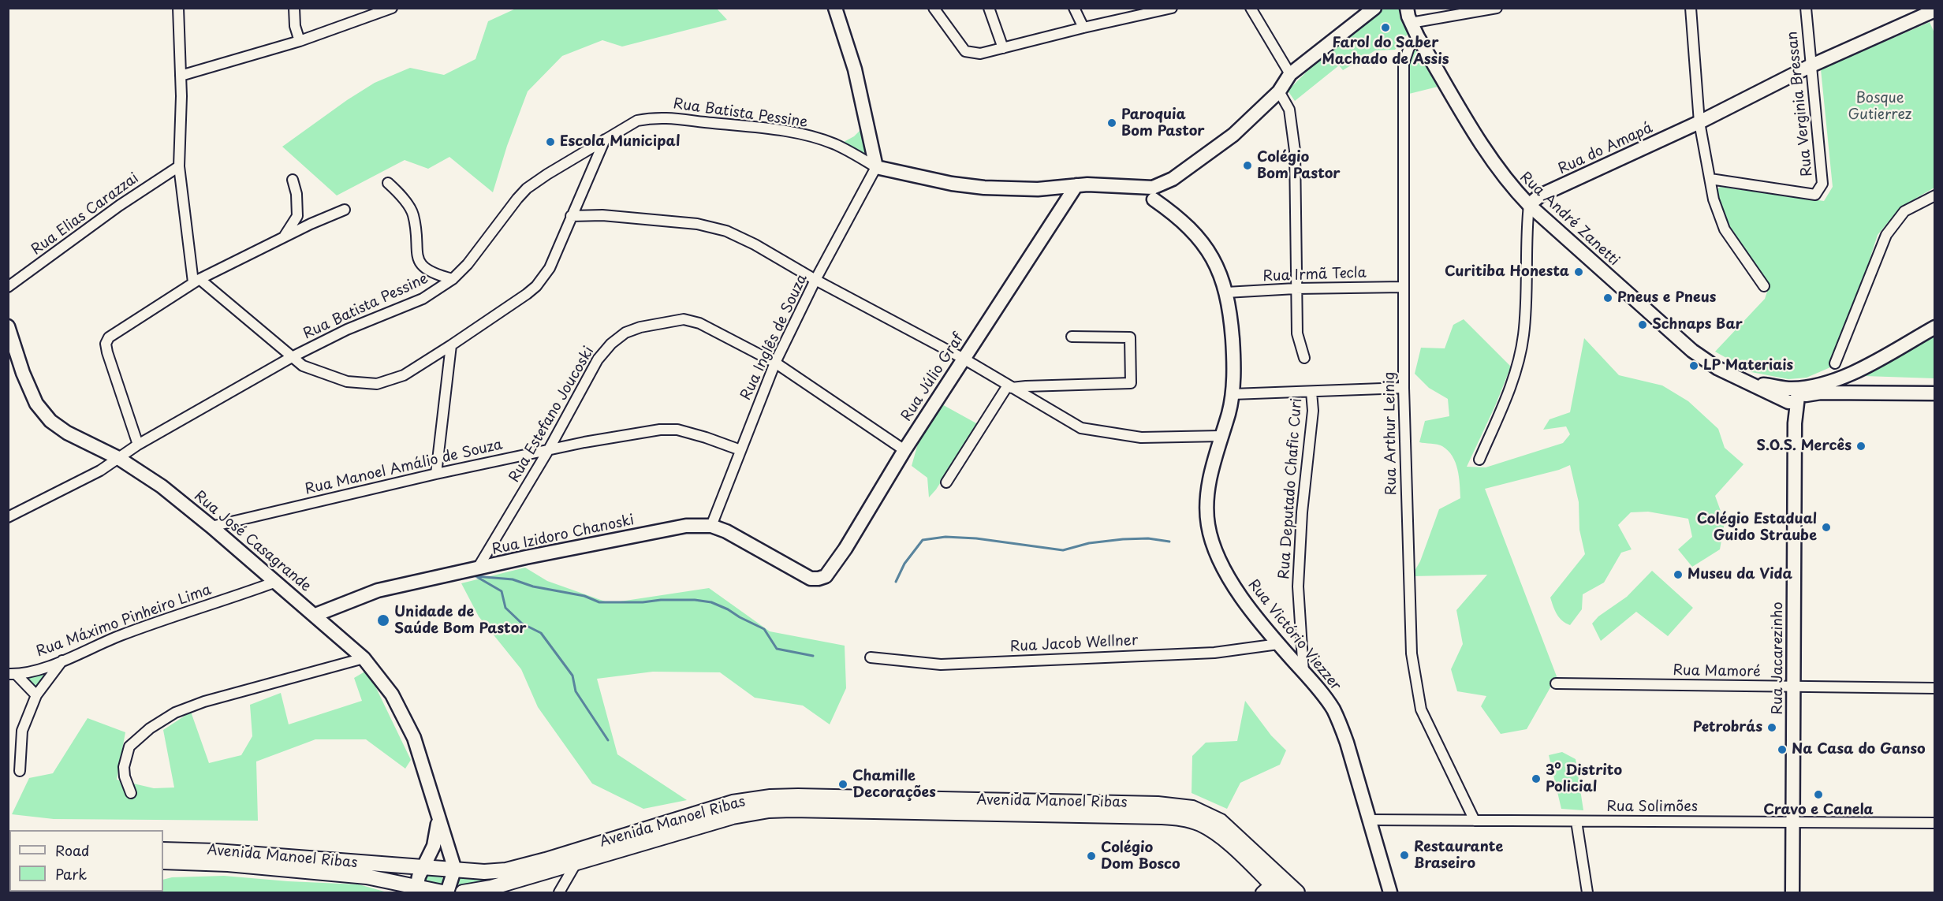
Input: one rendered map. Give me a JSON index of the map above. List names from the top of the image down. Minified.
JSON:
{"streets":{"main road":["Avenida Manoel Ribas"],"street":["Rua Verginia Bressan","Rua Batista Pessine","Rua do Amapá","Rua Elias Carazzai","Rua André Zanetti","Rua Irmã Tecla","Rua Inglês de Souza","Rua Júlio Graf","Rua Estefano Joucoski","Rua Arthur Leinig","Rua Manoel Amálio de Souza","Rua Deputado Chafic Curi","Rua Izidoro Chanoski","Rua José Casagrande","Rua Máximo Pinheiro Lima","Rua Victório Viezzer","Rua Jacob Wellner","Rua Jacarezinho","Rua Mamoré","Rua Solimões"]},"crossings":[["Rua Verginia Bressan","Rua do Amapá"],["Rua Batista Pessine","Rua Inglês de Souza"],["Rua Batista Pessine","Rua José Casagrande"],["Rua do Amapá","Rua André Zanetti"],["Rua André Zanetti","Rua Arthur Leinig"],["Rua André Zanetti","Rua Jacarezinho"],["Rua Irmã Tecla","Rua Arthur Leinig"],["Rua Irmã Tecla","Rua Victório Viezzer"],["Rua Inglês de Souza","Rua Estefano Joucoski"],["Rua Inglês de Souza","Rua Manoel Amálio de Souza"],["Rua Inglês de Souza","Rua Izidoro Chanoski"],["Rua Júlio Graf","Rua Estefano Joucoski"],["Rua Júlio Graf","Rua Izidoro Chanoski"],["Rua Estefano Joucoski","Rua Manoel Amálio de Souza"],["Rua Estefano Joucoski","Rua Izidoro Chanoski"],["Rua Arthur Leinig","Rua Solimões"],["Rua Manoel Amálio de Souza","Rua José Casagrande"],["Rua Deputado Chafic Curi","Rua Victório Viezzer"],["Rua Izidoro Chanoski","Rua José Casagrande"],["Rua José Casagrande","Rua Máximo Pinheiro Lima"],["Rua José Casagrande","Avenida Manoel Ribas"],["Rua Victório Viezzer","Rua Jacob Wellner"],["Rua Victório Viezzer","Rua Solimões"],["Rua Jacarezinho","Rua Mamoré"],["Rua Jacarezinho","Rua Solimões"]],"parks":["Bosque Gutierrez"],"places":["Farol do Saber Machado de Assis","Paroquia Bom Pastor","Escola Municipal","Colégio Bom Pastor","Curitiba Honesta","Pneus e Pneus","Schnaps Bar","LP Materiais","S.O.S. Mercês","Colégio Estadual Guido Straube","Museu da Vida","Unidade de Saúde Bom Pastor","Petrobrás","Na Casa do Ganso","3º Distrito Policial","Chamille Decorações","Cravo e Canela","Restaurante Braseiro","Colégio Dom Bosco"],"legend":["Road","Park"]}
